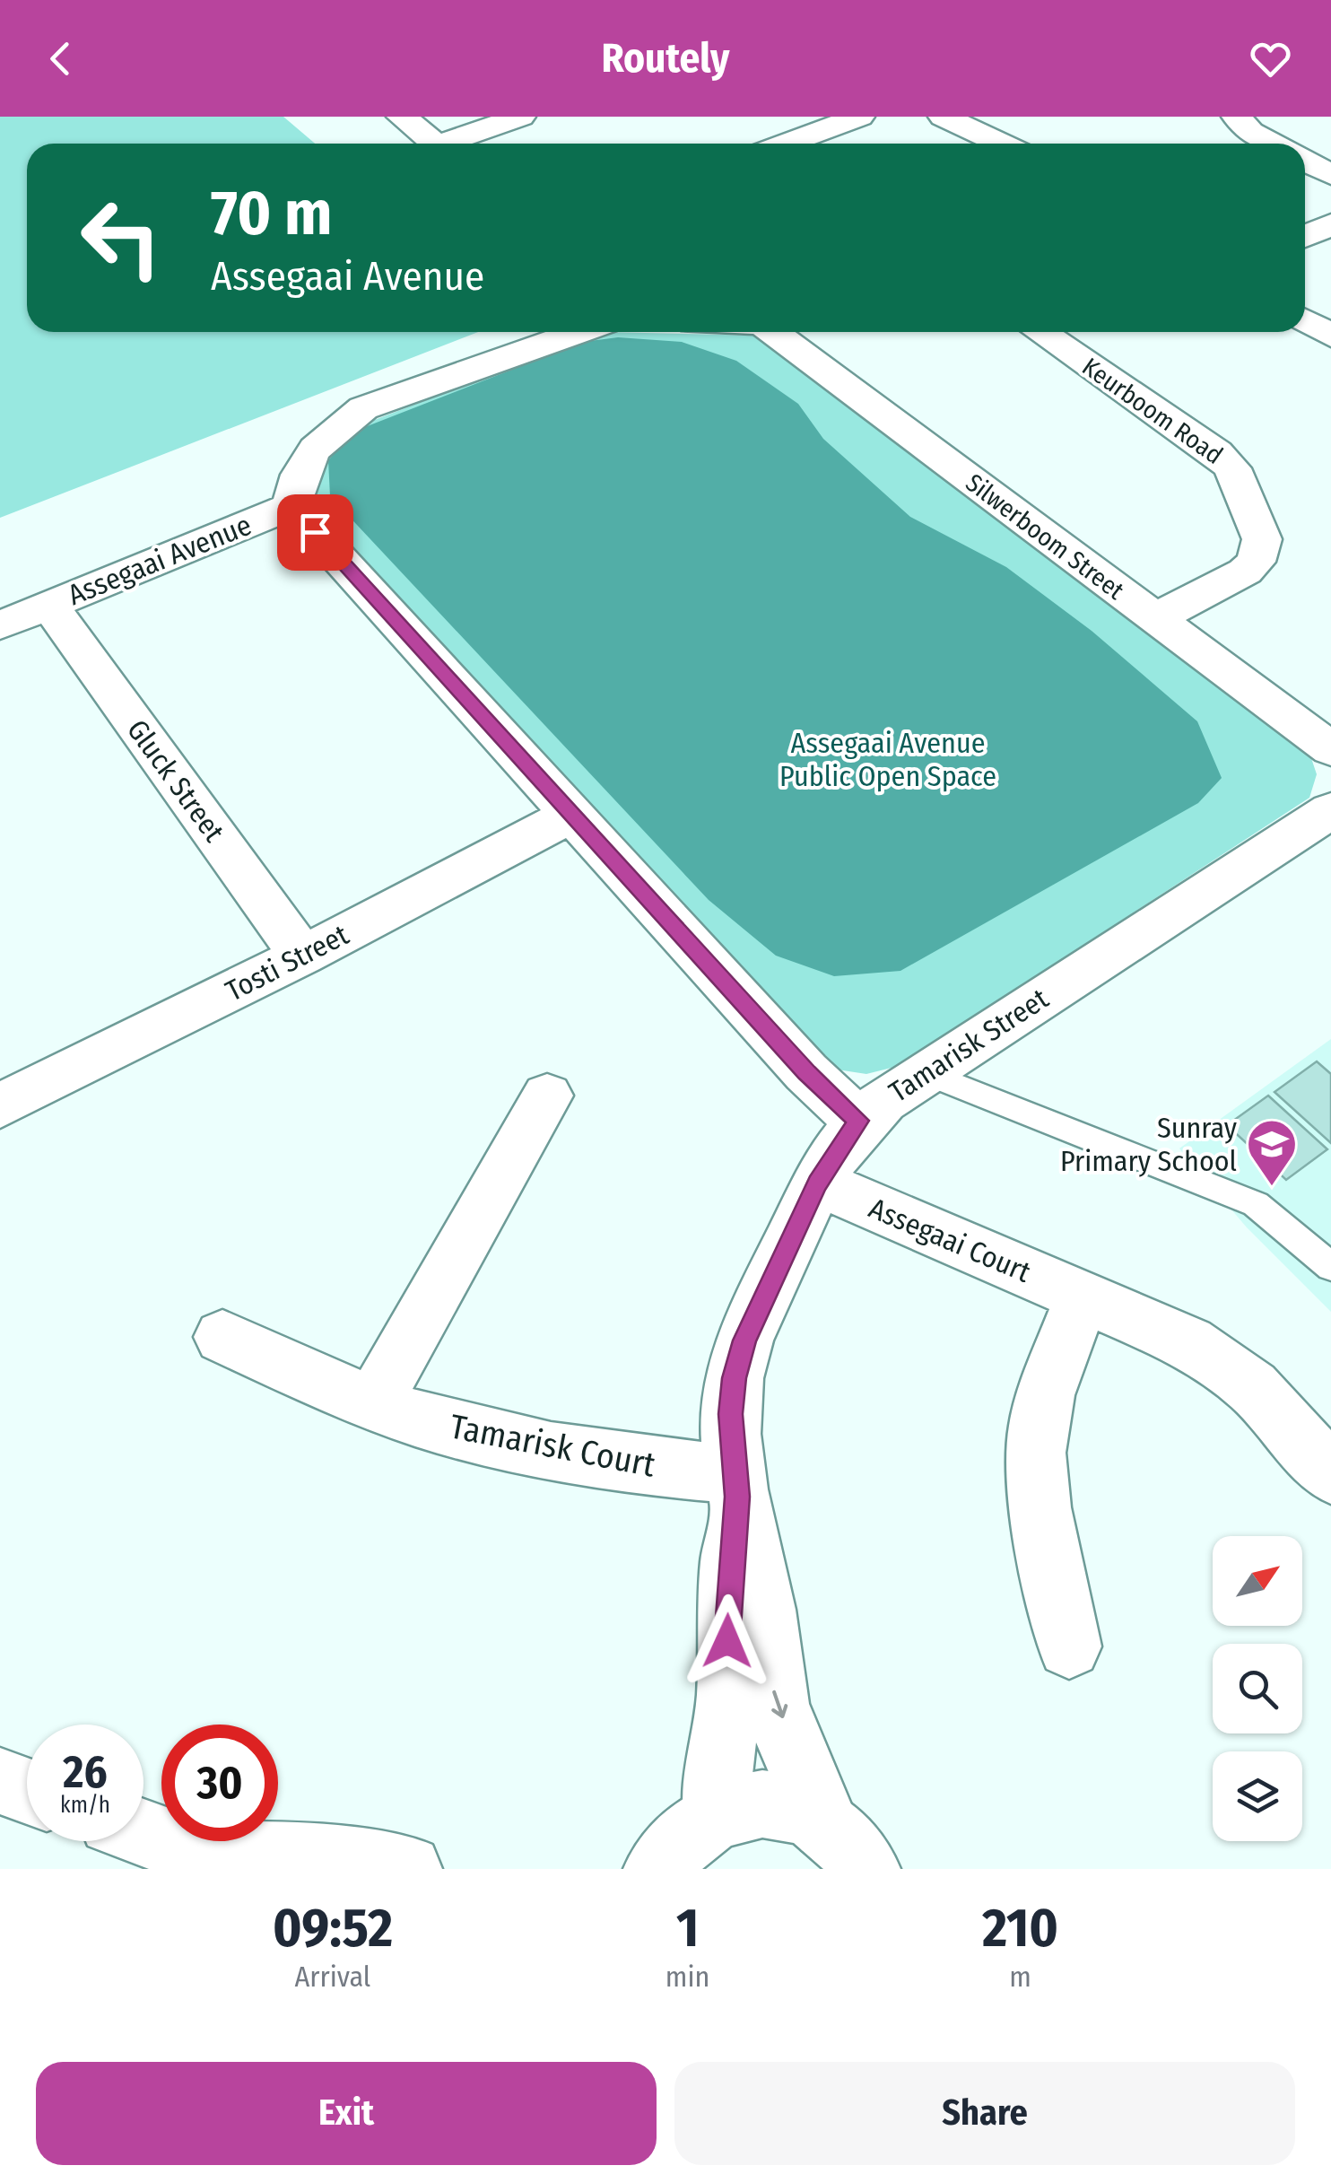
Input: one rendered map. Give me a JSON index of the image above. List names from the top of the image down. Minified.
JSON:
{"streets":{"street":["Keurboom Road","Silwerboom Street","Assegaai Avenue","Gluck Street","Tosti Street","Tamarisk Street","Assegaai Court","Tamarisk Court"]},"crossings":[["Keurboom Road","Silwerboom Street"],["Assegaai Avenue","Gluck Street"],["Gluck Street","Tosti Street"],["Tamarisk Street","Assegaai Court"],["Tamarisk Street","Tamarisk Court"]],"parks":["Assegaai Avenue Public Open Space"],"places":{"school or university":["Sunray Primary School"]},"north":"top right","page":{"header":"Routely","turn":["70 m","Assegaai Avenue"],"speed":"26 km/h","limit":"30","eta":["09:52","Arrival","1","min","210","m"],"buttons":["Exit","Share"]}}
